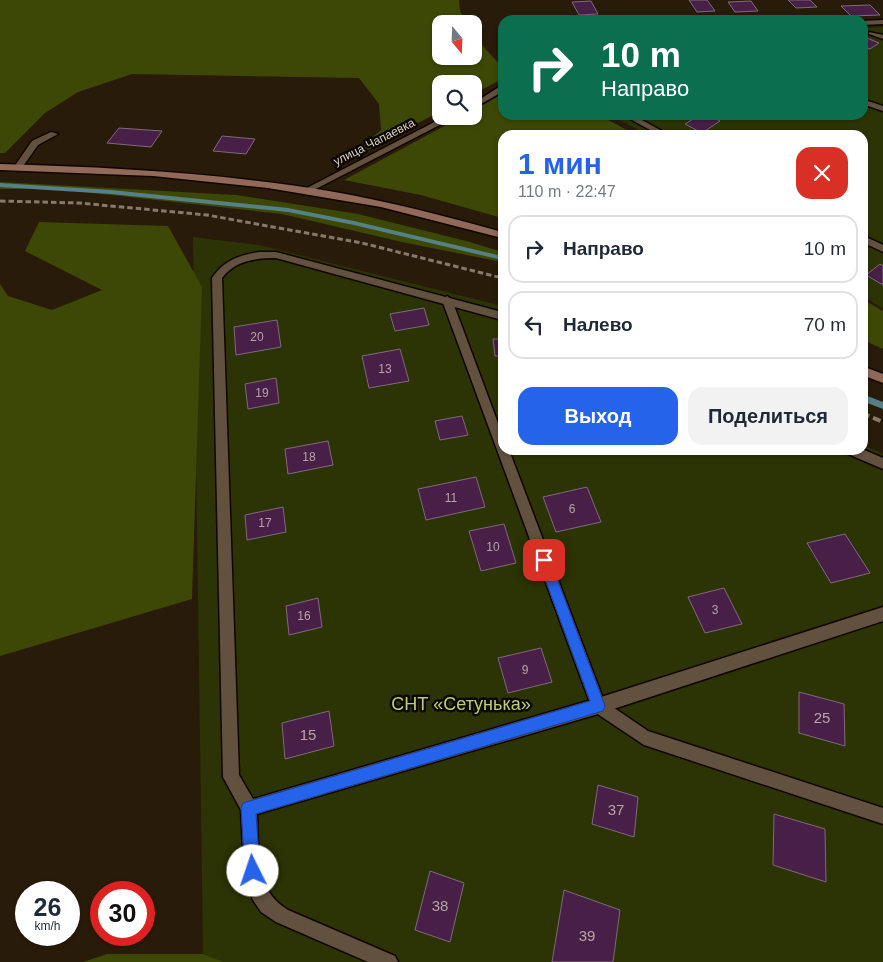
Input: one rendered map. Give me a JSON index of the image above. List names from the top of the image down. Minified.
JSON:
{"streets":{"street":["улица Чапаевка"]},"parks":["СНТ «Сетунька»"],"house_numbers":["20","13","19","18","11","6","17","10","3","16","9","25","15","37","38","39"],"north":"bottom","page":{"turn":["10 m","Направо"],"heading":["1 мин","110 m · 22:47"],"list":[{"name":"Направо","value":"10 m"},{"name":"Налево","value":"70 m"}],"buttons":["Выход","Поделиться"],"speed":"26 km/h","limit":"30"}}
